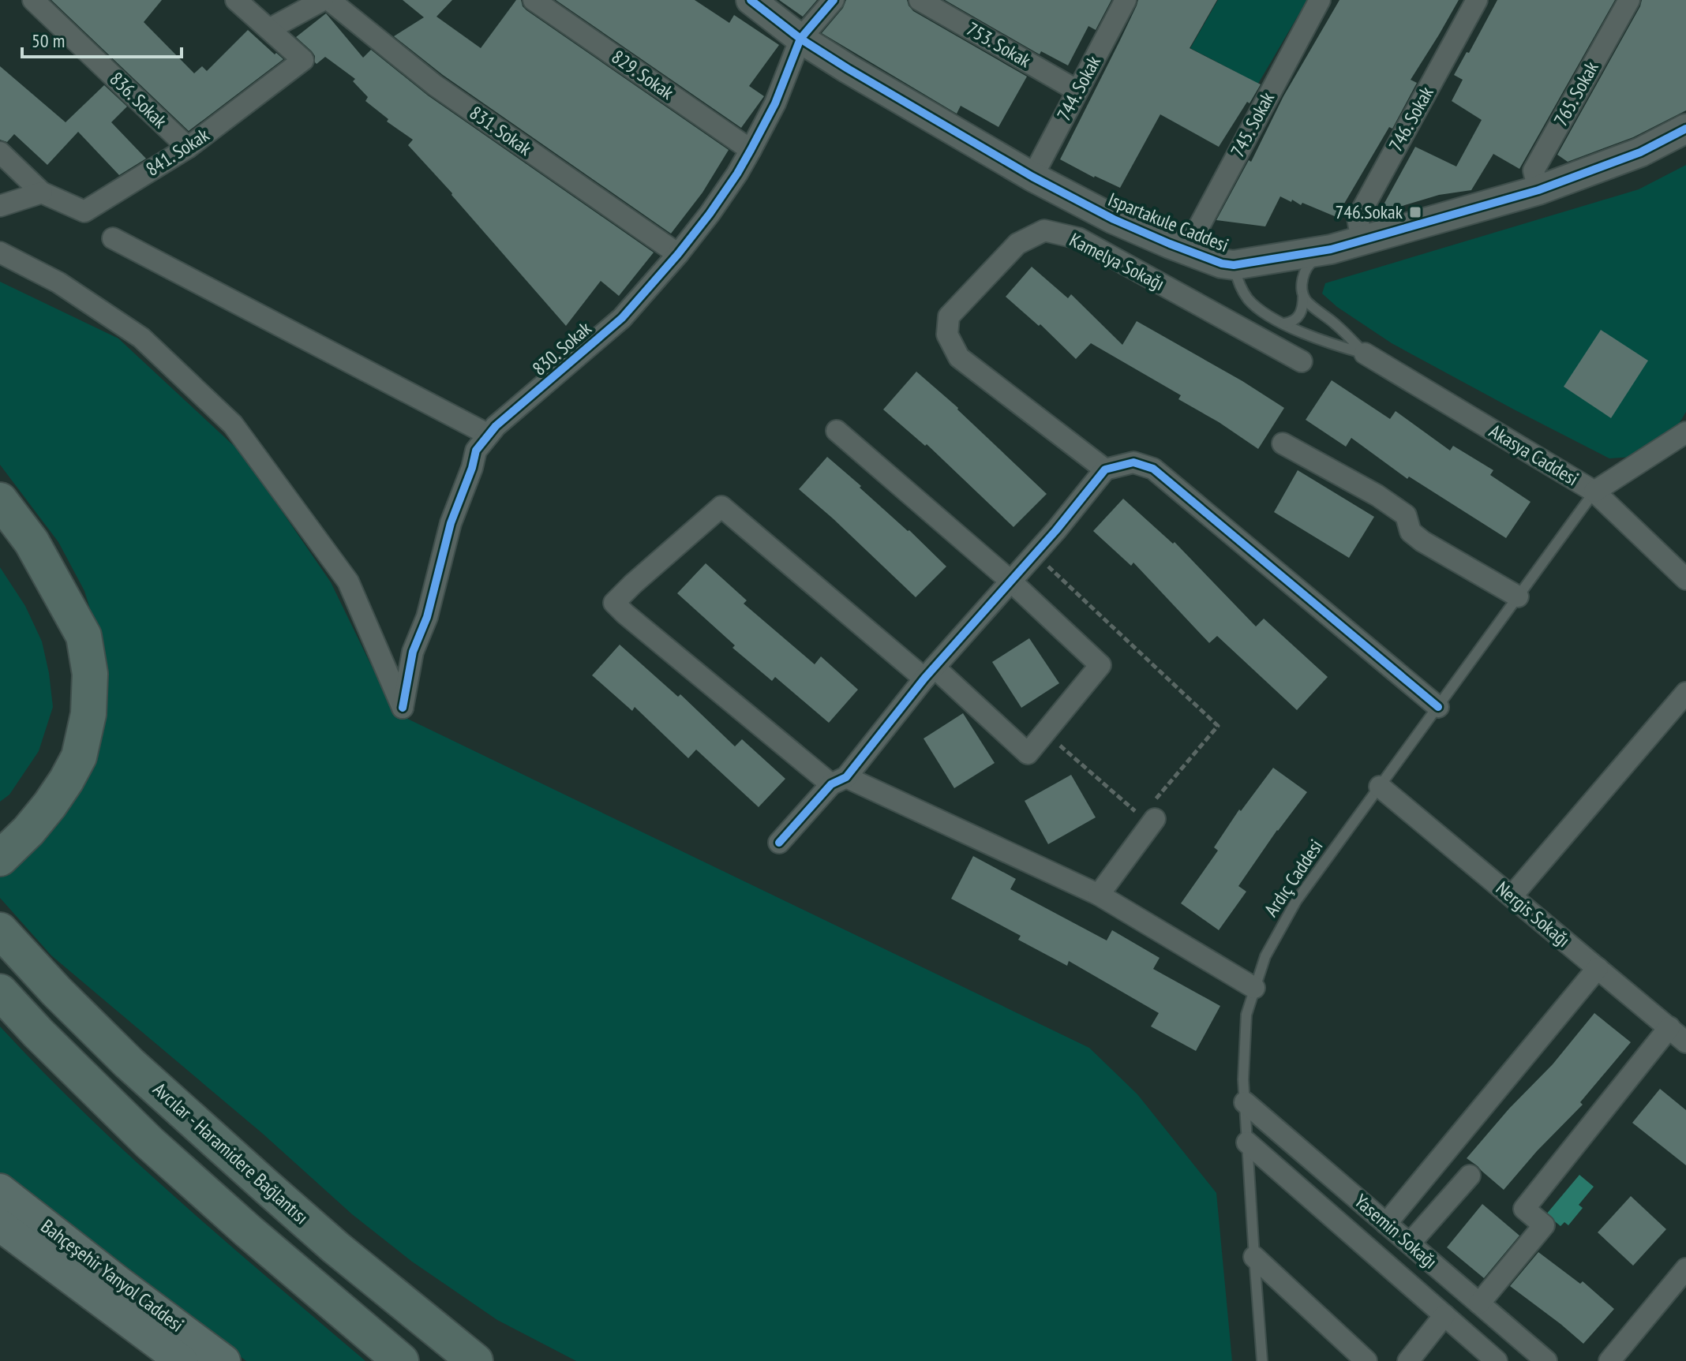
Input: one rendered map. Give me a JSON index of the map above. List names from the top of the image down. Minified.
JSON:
{"streets":{"highway":["Avcılar - Haramidere Bağlantısı"],"main road":["Bahçeşehir Yanyol Caddesi"],"street":["753. Sokak","829. Sokak","744. Sokak","765. Sokak","836. Sokak","746. Sokak","745. Sokak","831. Sokak","841. Sokak","Ispartakule Caddesi","Kamelya Sokağı","830. Sokak","Akasya Caddesi","Nergis Sokağı","Yasemin Sokağı"],"lane":["Ardıç Caddesi"]},"crossings":[["753. Sokak","744. Sokak"],["829. Sokak","830. Sokak"],["744. Sokak","Ispartakule Caddesi"],["765. Sokak","Ispartakule Caddesi"],["836. Sokak","841. Sokak"],["746. Sokak","Ispartakule Caddesi"],["745. Sokak","Ispartakule Caddesi"],["831. Sokak","830. Sokak"],["Ispartakule Caddesi","830. Sokak"],["Ispartakule Caddesi","Akasya Caddesi"],["Akasya Caddesi","Ardıç Caddesi"],["Ardıç Caddesi","Nergis Sokağı"],["Ardıç Caddesi","Yasemin Sokağı"]],"places":{"transit":["746.Sokak"]},"scale_bar":"50 m"}
